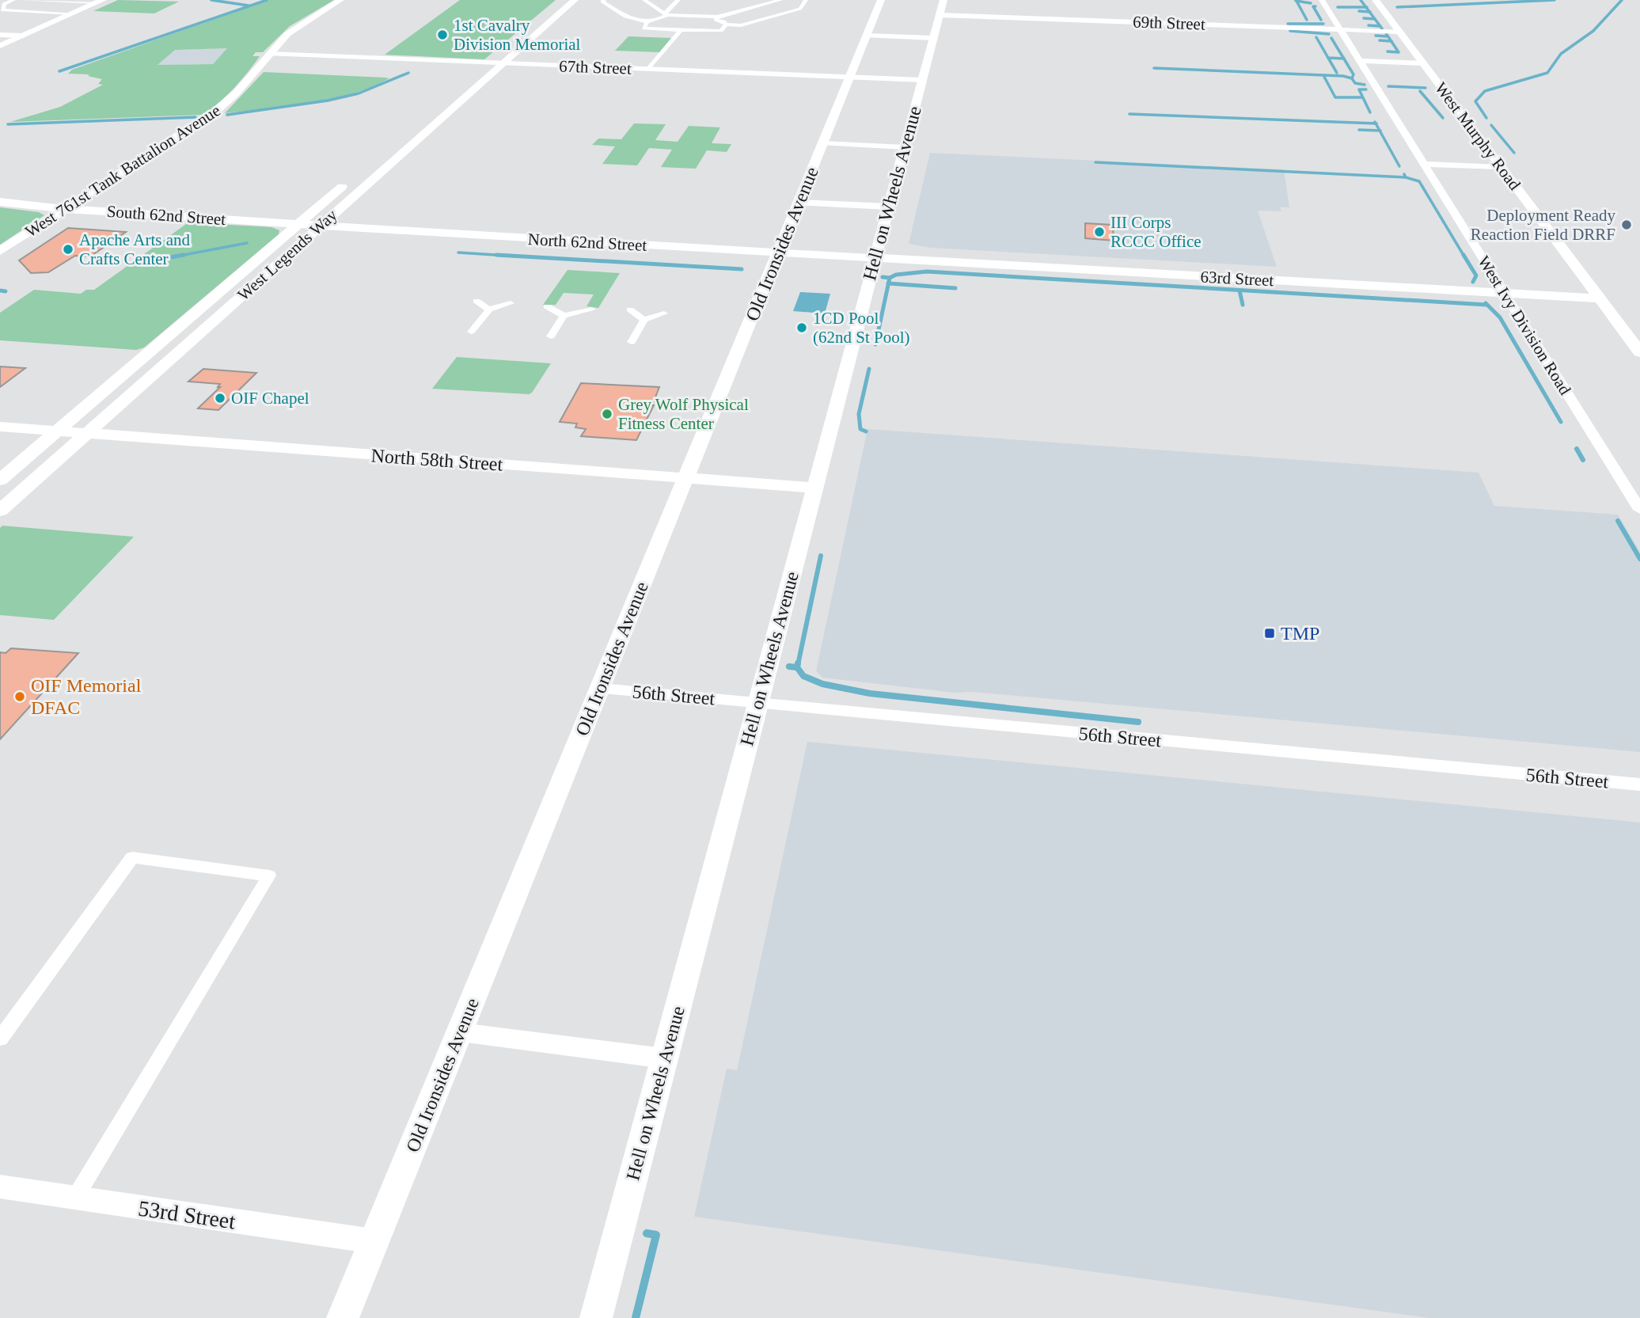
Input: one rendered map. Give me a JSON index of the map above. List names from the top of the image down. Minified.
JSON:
{"streets":{"street":["69th Street","67th Street","West Murphy Road","West 761st Tank Battalion Avenue","Hell on Wheels Avenue","South 62nd Street","North 62nd Street","Old Ironsides Avenue","West Legends Way","63rd Street","West Ivy Division Road","North 58th Street","56th Street","53rd Street"]},"crossings":[["69th Street","West Murphy Road"],["69th Street","Hell on Wheels Avenue"],["69th Street","West Ivy Division Road"],["67th Street","West 761st Tank Battalion Avenue"],["67th Street","Hell on Wheels Avenue"],["67th Street","Old Ironsides Avenue"],["67th Street","West Legends Way"],["West Murphy Road","63rd Street"],["West 761st Tank Battalion Avenue","South 62nd Street"],["Hell on Wheels Avenue","North 62nd Street"],["Hell on Wheels Avenue","63rd Street"],["Hell on Wheels Avenue","North 58th Street"],["Hell on Wheels Avenue","56th Street"],["South 62nd Street","North 62nd Street"],["South 62nd Street","West Legends Way"],["North 62nd Street","Old Ironsides Avenue"],["North 62nd Street","West Legends Way"],["North 62nd Street","63rd Street"],["Old Ironsides Avenue","North 58th Street"],["Old Ironsides Avenue","56th Street"],["Old Ironsides Avenue","53rd Street"],["West Legends Way","North 58th Street"],["63rd Street","West Ivy Division Road"]],"places":{"other":["1st Cavalry Division Memorial","Deployment Ready Reaction Field DRRF","III Corps RCCC Office","Apache Arts and Crafts Center","1CD Pool (62nd St Pool)","OIF Chapel","Grey Wolf Physical Fitness Center","OIF Memorial DFAC"],"transit":["TMP"]}}
